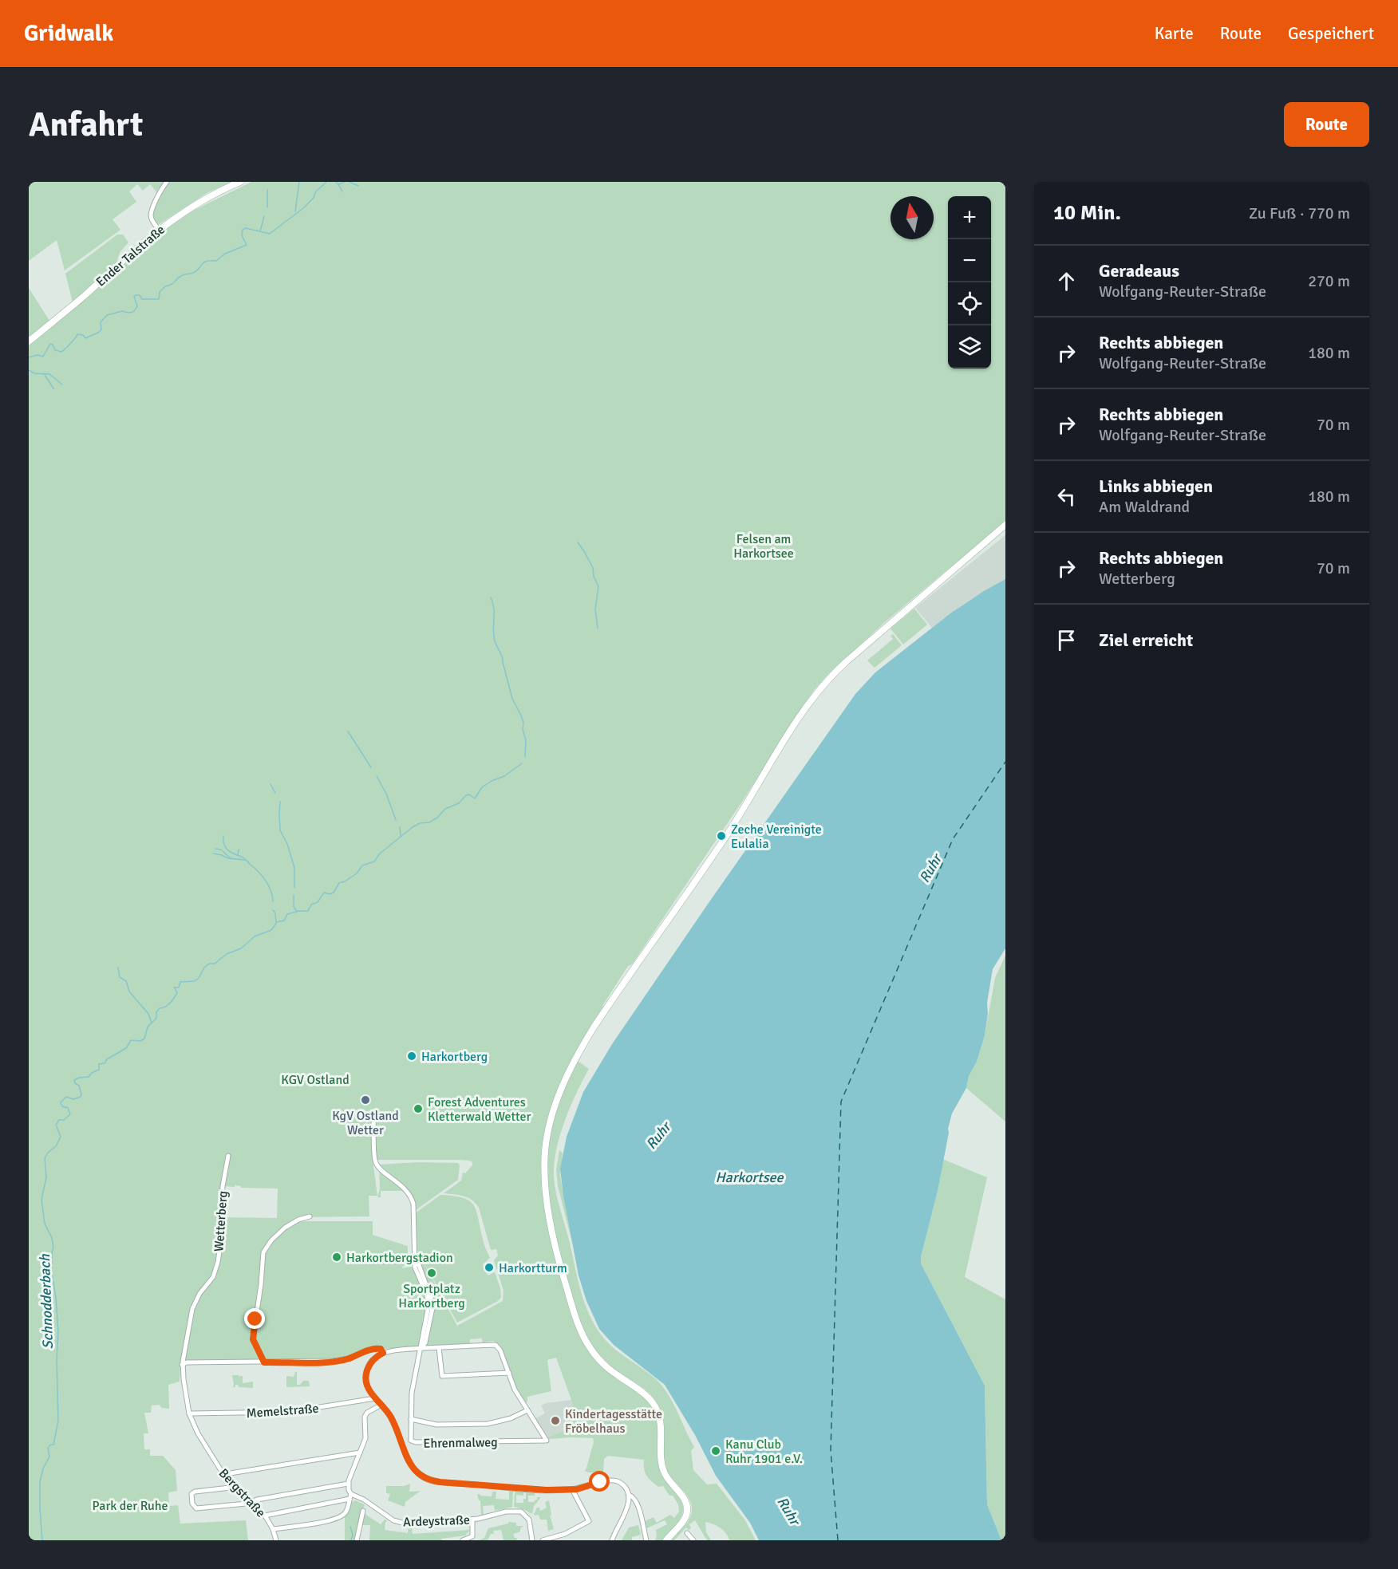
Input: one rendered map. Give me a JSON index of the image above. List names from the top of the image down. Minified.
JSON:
{"streets":{"main road":["Ender Talstraße"],"street":["Wetterberg","Memelstraße","Ehrenmalweg","Bergstraße","Ardeystraße"]},"crossings":[["Wetterberg","Bergstraße"],["Memelstraße","Bergstraße"]],"water":["Ruhr","Harkortsee","Schnodderbach"],"parks":["Felsen am Harkortsee","KGV Ostland","Park der Ruhe"],"places":["Zeche Vereinigte Eulalia","Harkortberg","KgV Ostland Wetter","Forest Adventures Kletterwald Wetter","Harkortbergstadion","Harkortturm","Sportplatz Harkortberg","Kindertagesstätte Fröbelhaus","Kanu Club Ruhr 1901 e.V."],"north":"top","page":{"header":"Gridwalk","nav":["Karte","Route","Gespeichert"],"buttons":"Route","title":"Anfahrt","heading":["10 Min.","Zu Fuß · 770 m"],"map_buttons":["+","−"],"list":[["Geradeaus","Wolfgang-Reuter-Straße","270 m"],["Rechts abbiegen","Wolfgang-Reuter-Straße","180 m"],["Rechts abbiegen","Wolfgang-Reuter-Straße","70 m"],["Links abbiegen","Am Waldrand","180 m"],["Rechts abbiegen","Wetterberg","70 m"],"Ziel erreicht"]}}
